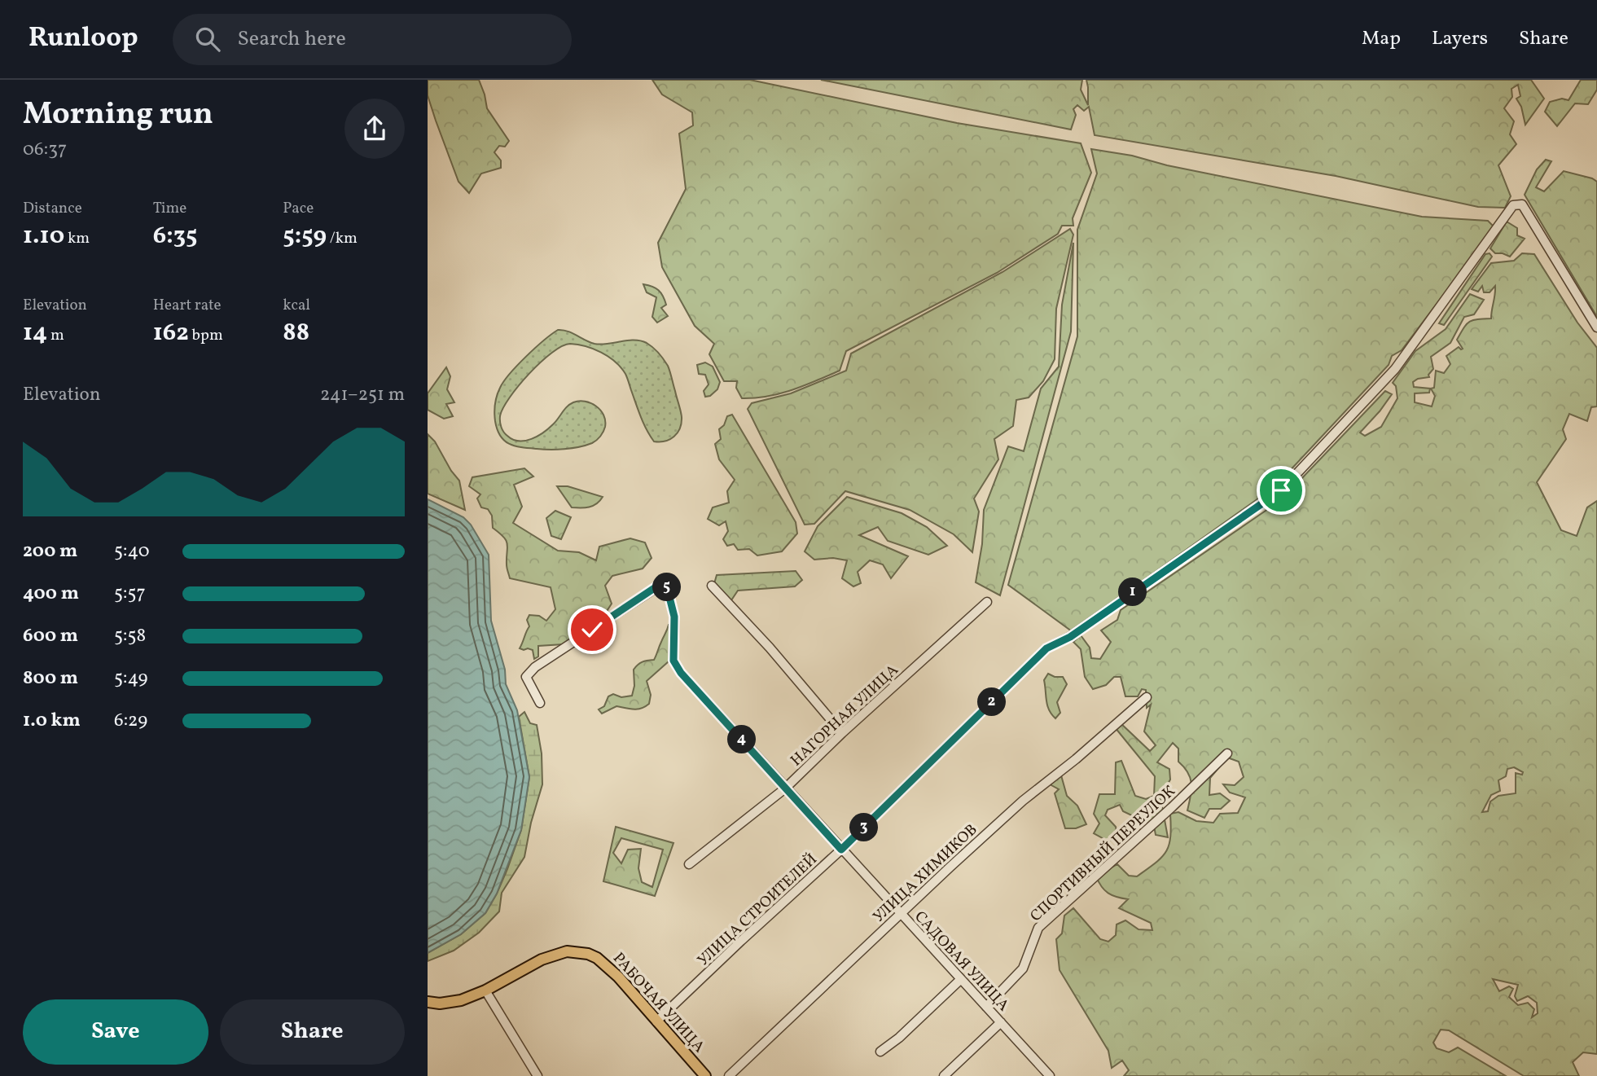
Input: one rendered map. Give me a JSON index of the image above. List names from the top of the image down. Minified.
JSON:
{"streets":{"main road":["РАБОЧАЯ УЛИЦА"],"street":["НАГОРНАЯ УЛИЦА","СПОРТИВНЫЙ ПЕРЕУЛОК","УЛИЦА ХИМИКОВ","УЛИЦА СТРОИТЕЛЕЙ","САДОВАЯ УЛИЦА"]},"crossings":[["НАГОРНАЯ УЛИЦА","САДОВАЯ УЛИЦА"],["СПОРТИВНЫЙ ПЕРЕУЛОК","САДОВАЯ УЛИЦА"],["УЛИЦА ХИМИКОВ","САДОВАЯ УЛИЦА"],["УЛИЦА СТРОИТЕЛЕЙ","САДОВАЯ УЛИЦА"],["УЛИЦА СТРОИТЕЛЕЙ","РАБОЧАЯ УЛИЦА"]],"page":{"header":"Runloop","search":"Search here","nav":["Map","Layers","Share"],"heading":["Morning run","06:37"],"stats":[["Distance","1.10 km"],["Time","6:35"],["Pace","5:59 /km"],["Elevation","14 m"],["Heart rate","162 bpm"],["kcal","88"]],"chart":["Elevation","241–251 m"],"list":[{"name":"200 m","note":"5:40"},{"name":"400 m","note":"5:57"},{"name":"600 m","note":"5:58"},{"name":"800 m","note":"5:49"},{"name":"1.0 km","note":"6:29"}],"pins":["5","1","2","4","3"],"buttons":["Save","Share"]}}
